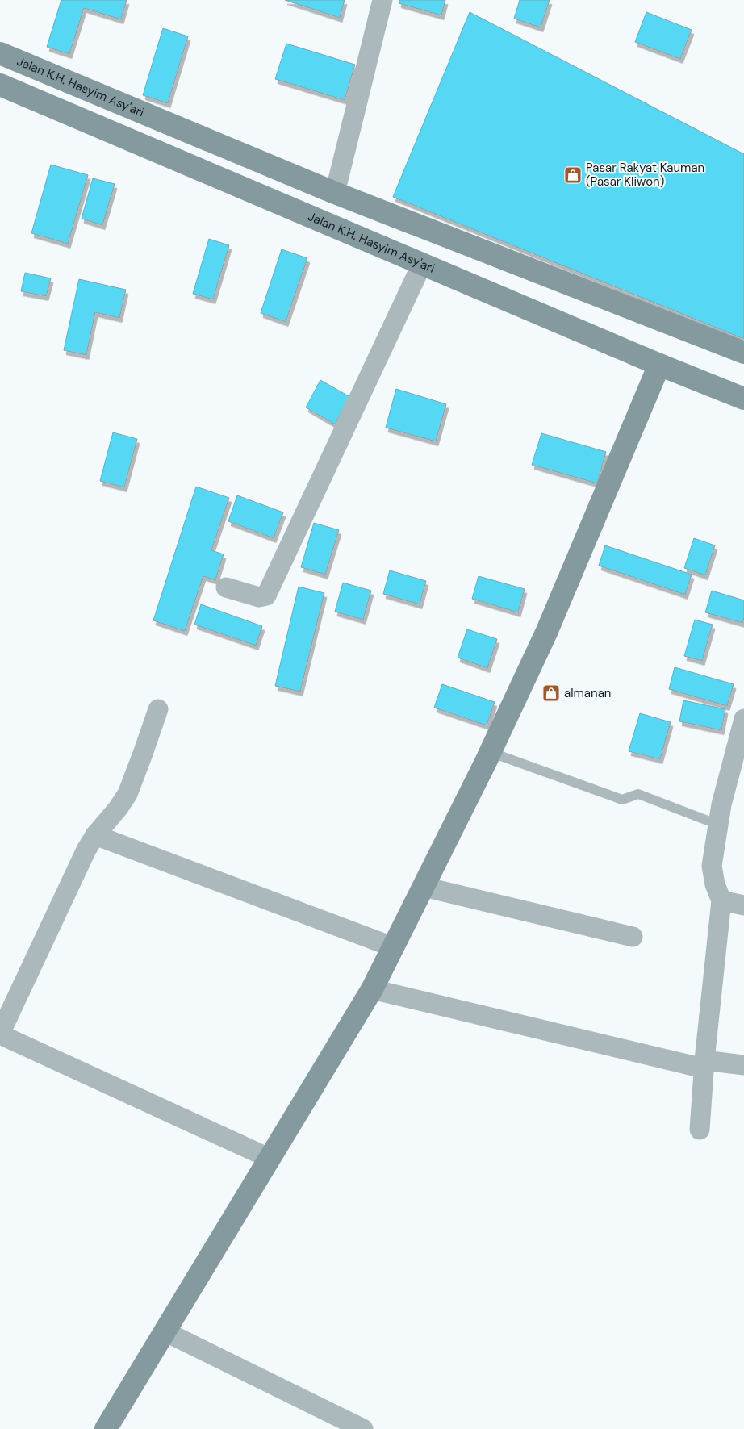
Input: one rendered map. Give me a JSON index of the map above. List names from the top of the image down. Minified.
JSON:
{"streets":{"main road":["Jalan K.H. Hasyim Asy'ari"]},"places":{"shop":["Pasar Rakyat Kauman (Pasar Kliwon)","almanan"]}}
